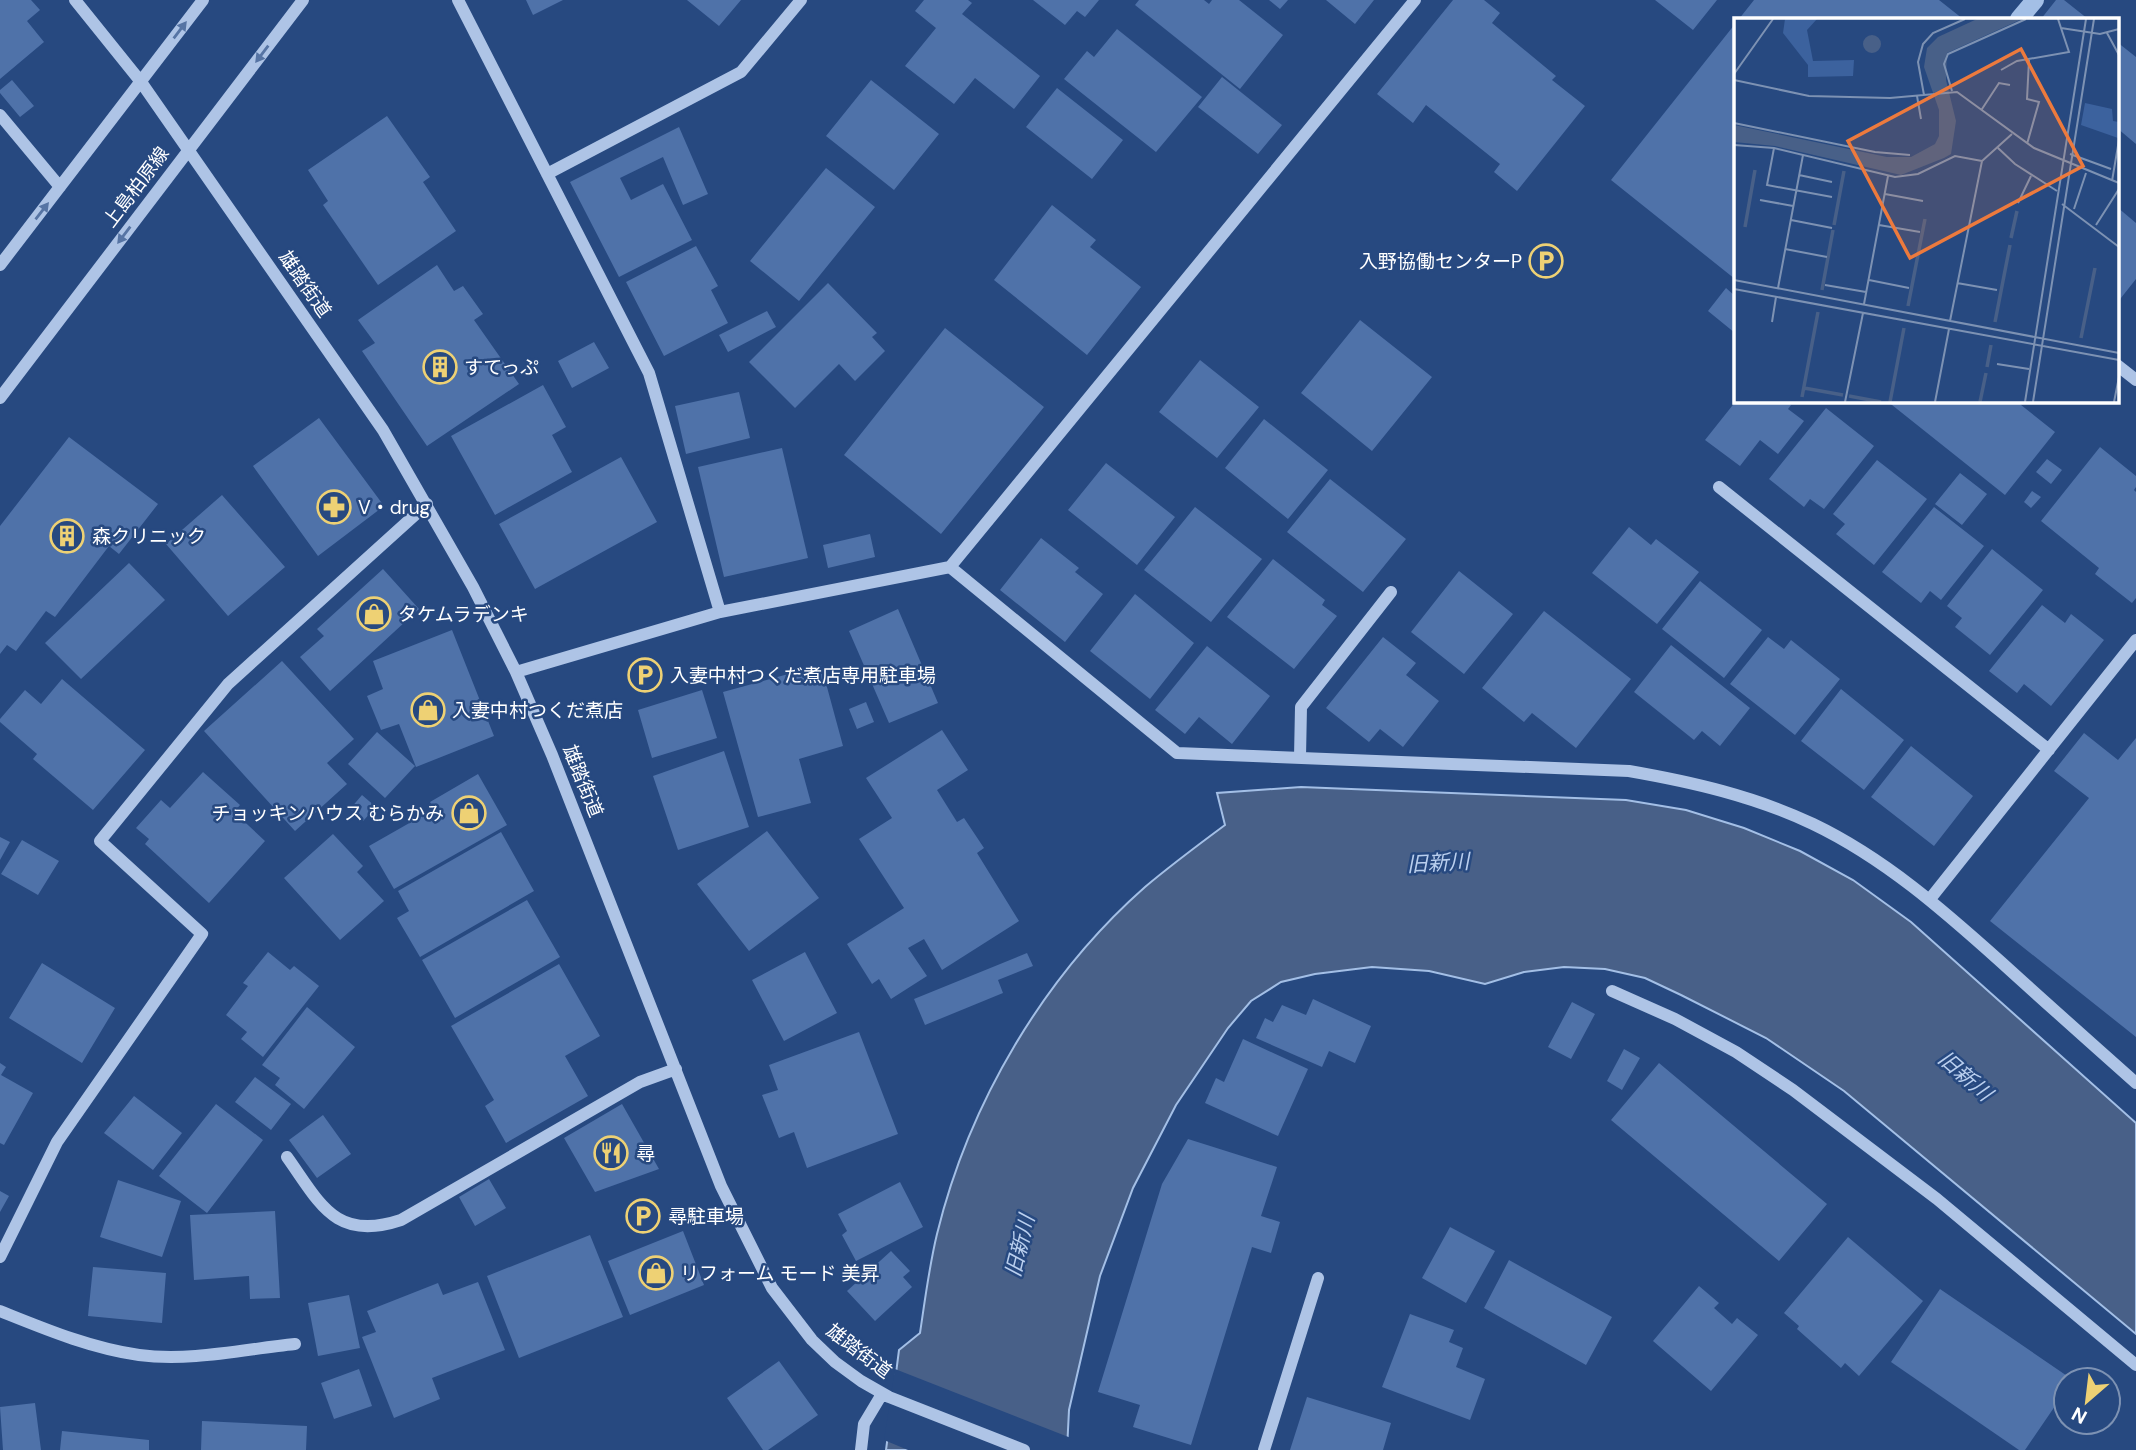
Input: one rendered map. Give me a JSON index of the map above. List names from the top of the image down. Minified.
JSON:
{"streets":{"street":["上島柏原線","雄踏街道"]},"crossings":[["上島柏原線","雄踏街道"]],"water":["旧新川"],"places":{"parking":["入野協働センターP","入妻中村つくだ煮店専用駐車場","尋駐車場"],"building":["すてっぷ","森クリニック"],"pharmacy":["V・drug"],"shop":["タケムラデンキ","入妻中村つくだ煮店","チョッキンハウス むらかみ","リフォーム モード 美昇"],"restaurant":["尋"]},"north":"bottom left"}
